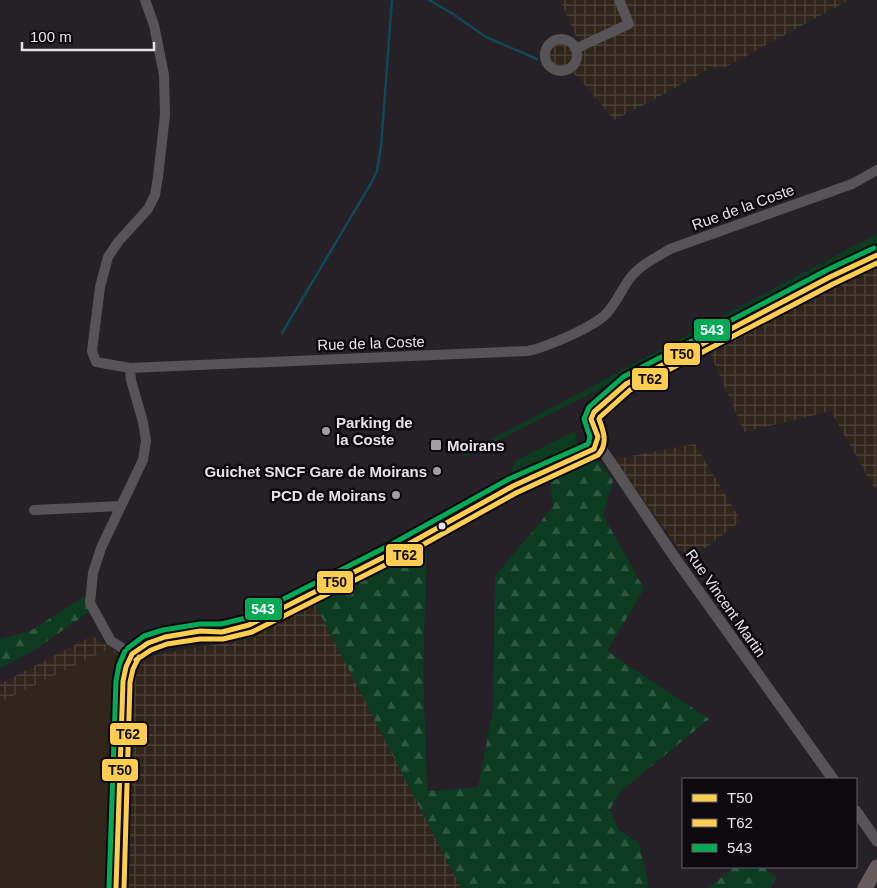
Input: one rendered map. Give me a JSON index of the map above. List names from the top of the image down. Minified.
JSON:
{"streets":{"street":["Rue de la Coste","Rue Vincent Martin"]},"places":{"other":["Parking de la Coste","Guichet SNCF Gare de Moirans","PCD de Moirans"],"transit":["Moirans"]},"lines":["transit line 543","transit line T50","transit line T62"],"legend":["T50","T62","543"],"scale_bar":"100 m"}
